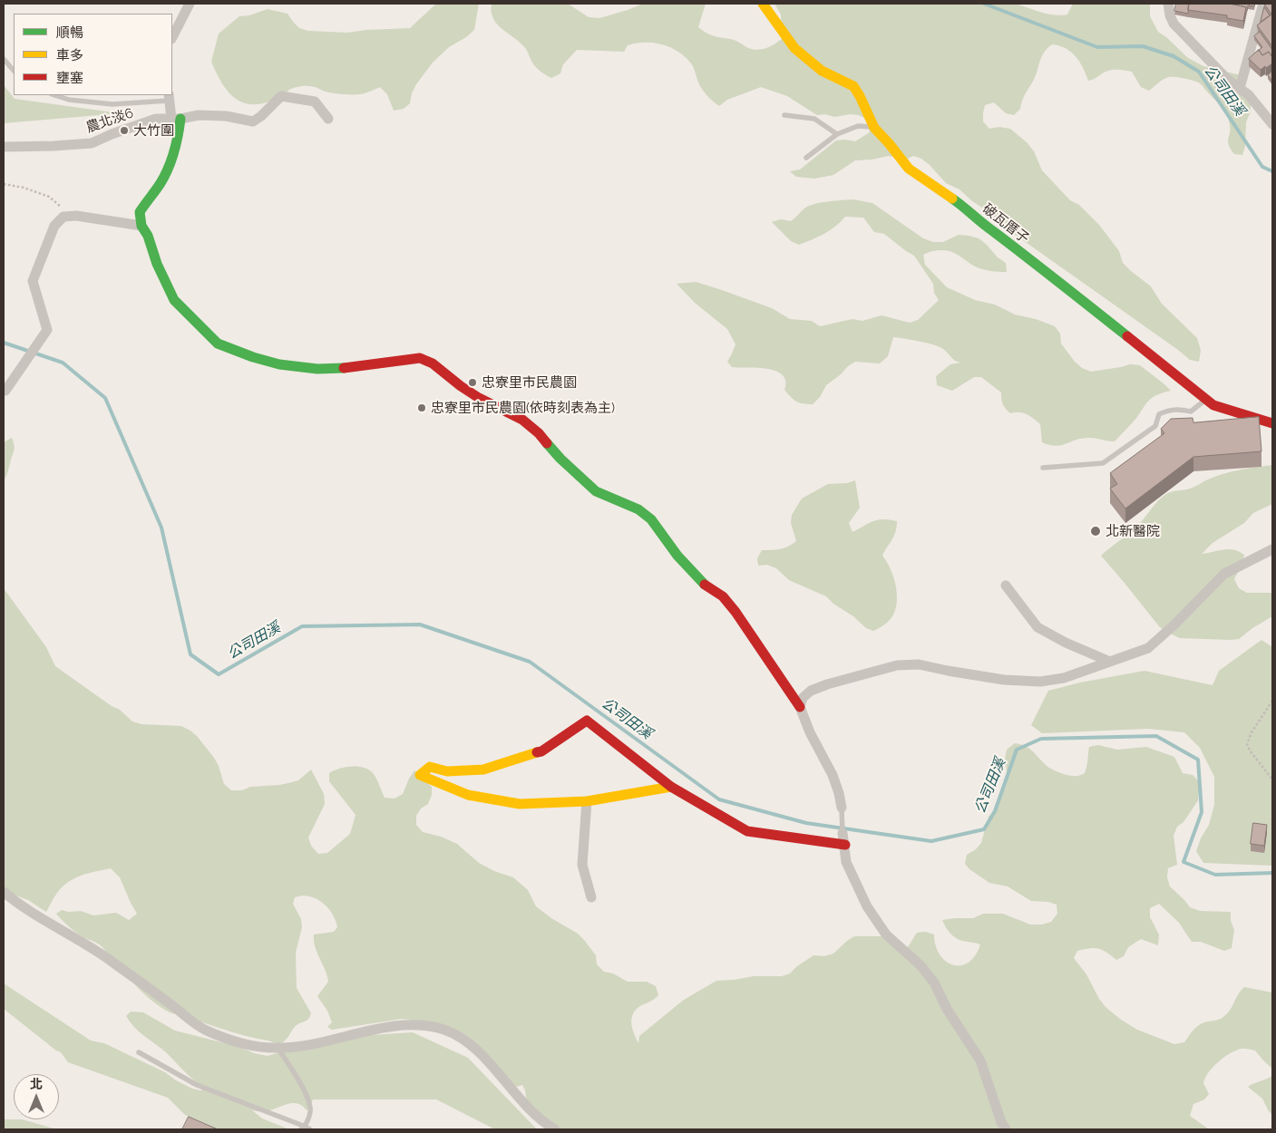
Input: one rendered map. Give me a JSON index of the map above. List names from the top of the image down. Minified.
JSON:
{"streets":{"street":["農北淡6","破瓦厝子"]},"water":["公司田溪"],"places":["大竹圍","忠寮里市民農園","忠寮里市民農園(依時刻表為主)","北新醫院"],"legend":["順暢","車多","壅塞"],"north":"top"}
